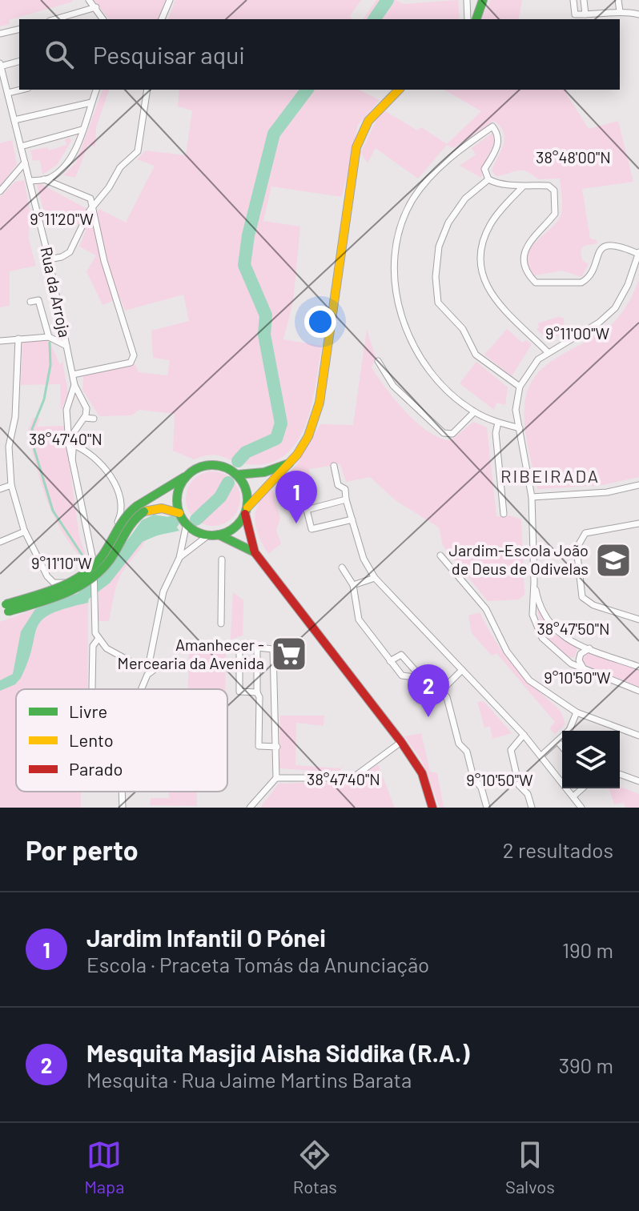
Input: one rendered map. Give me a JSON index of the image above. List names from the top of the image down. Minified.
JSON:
{"streets":{"street":["Rua da Arroja"]},"districts":["RIBEIRADA"],"places":{"school or university":["Jardim-Escola João de Deus de Odivelas"],"supermarket":["Amanhecer - Mercearia da Avenida"]},"legend":["Livre","Lento","Parado"],"page":{"search":"Pesquisar aqui","pins":["1","2"],"heading":["Por perto","2 resultados"],"list":[{"mark":"1","name":"Jardim Infantil O Pónei","note":"Escola · Praceta Tomás da Anunciação","value":"190 m"},{"mark":"2","name":"Mesquita Masjid Aisha Siddika (R.A.)","note":"Mesquita · Rua Jaime Martins Barata","value":"390 m"}],"nav":["Mapa","Rotas","Salvos"]},"coordinates":["38°48'00\"N","9°11'20\"W","9°11'00\"W","38°47'40\"N","9°11'10\"W","38°47'50\"N","9°10'50\"W"]}
